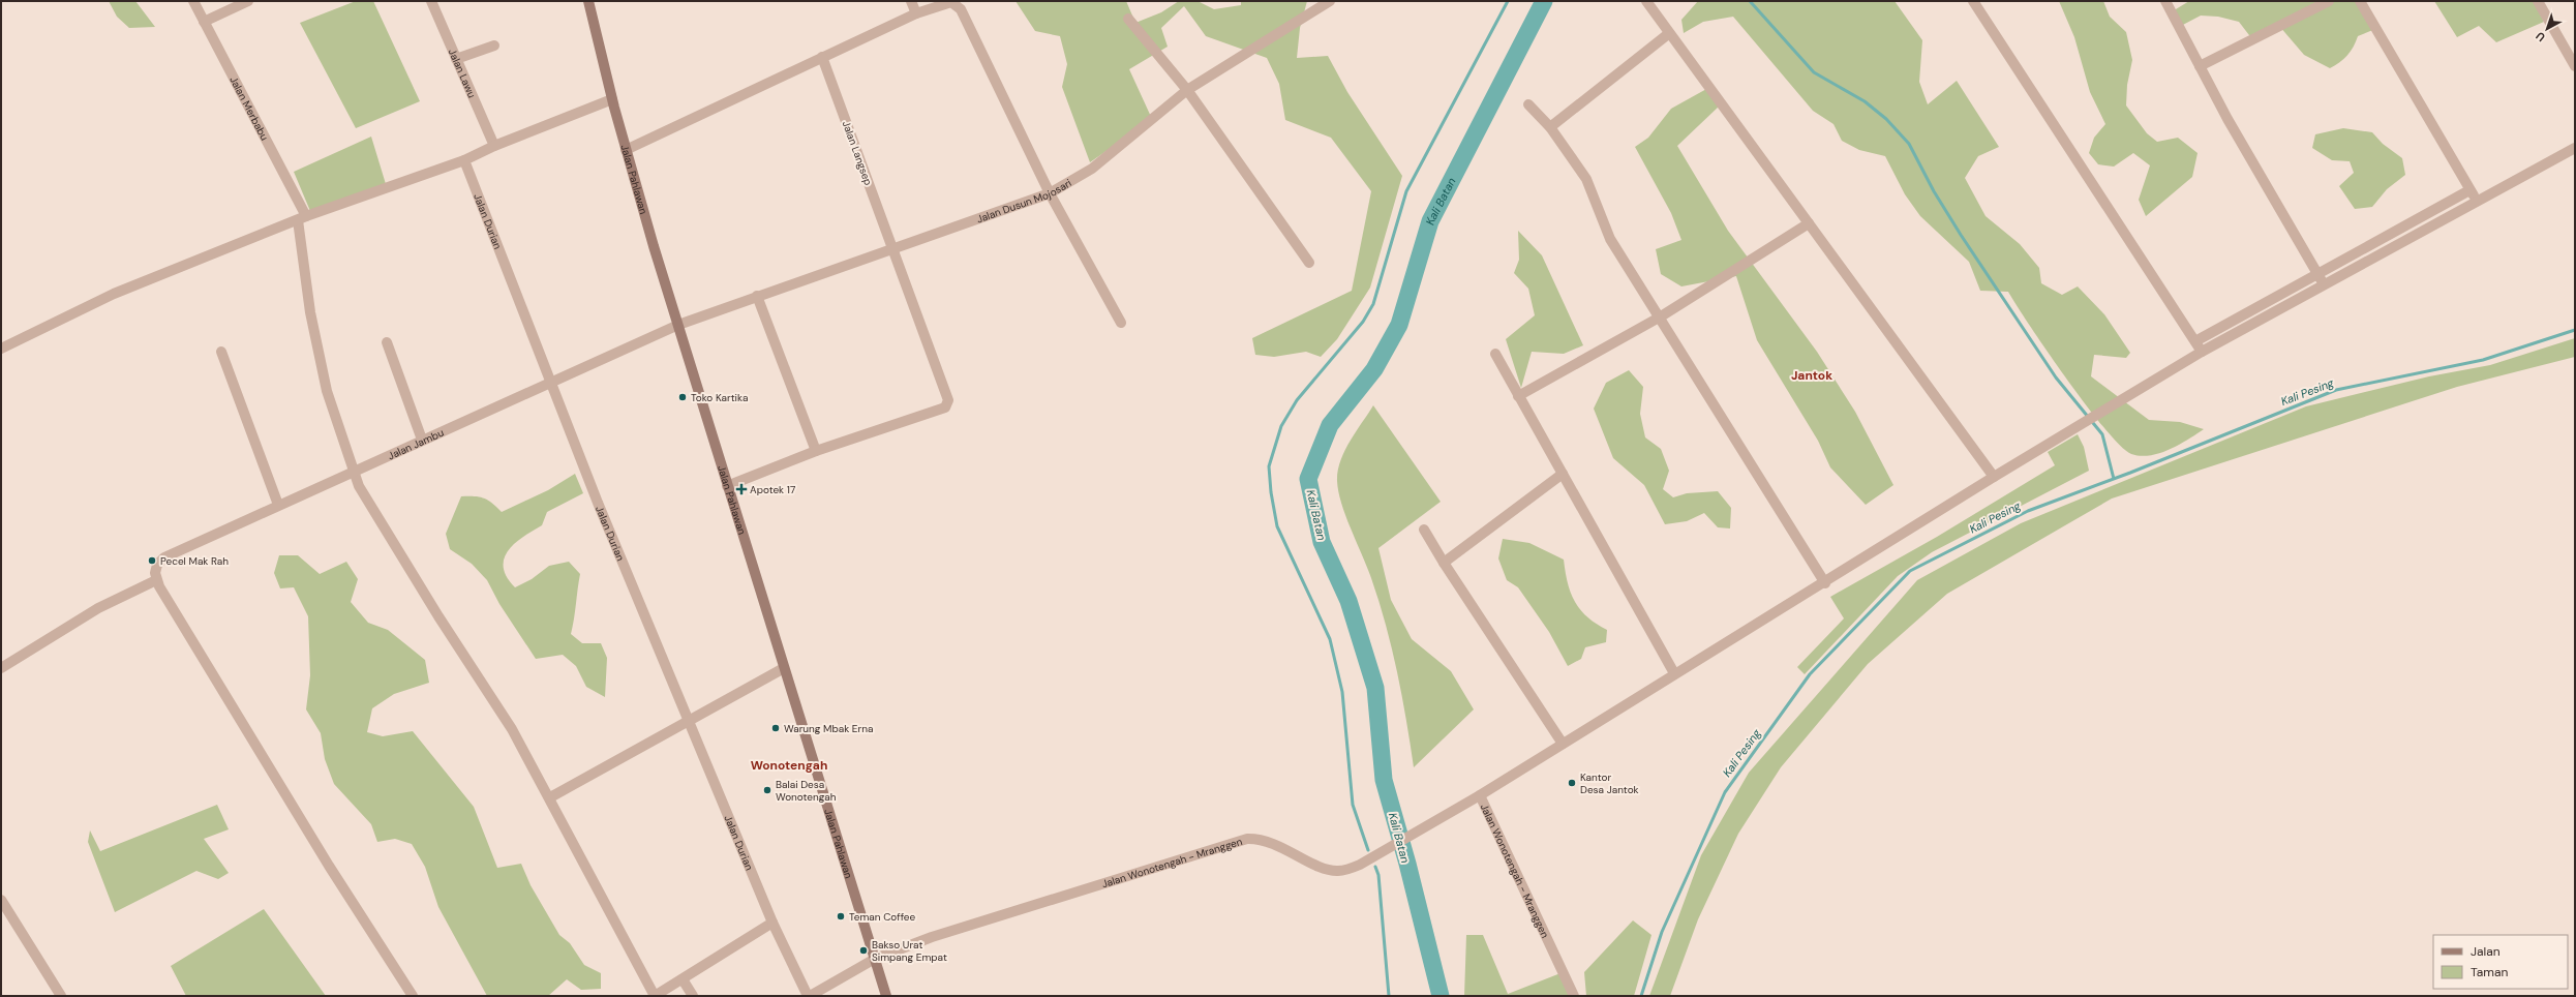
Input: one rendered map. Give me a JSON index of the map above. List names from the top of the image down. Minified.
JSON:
{"streets":{"main road":["Jalan Pahlawan"],"street":["Jalan Lawu","Jalan Merbabu","Jalan Langsep","Jalan Dusun Mojosari","Jalan Durian","Jalan Jambu","Jalan Wonotengah - Mranggen"]},"crossings":[["Jalan Langsep","Jalan Dusun Mojosari"],["Jalan Pahlawan","Jalan Dusun Mojosari"],["Jalan Pahlawan","Jalan Jambu"],["Jalan Pahlawan","Jalan Wonotengah - Mranggen"],["Jalan Dusun Mojosari","Jalan Jambu"],["Jalan Durian","Jalan Jambu"],["Jalan Durian","Jalan Wonotengah - Mranggen"]],"districts":["Jantok","Wonotengah"],"water":["Kali Batan","Kali Pesing"],"places":{"other":["Toko Kartika","Pecel Mak Rah","Warung Mbak Erna","Kantor Desa Jantok","Balai Desa Wonotengah","Teman Coffee","Bakso Urat Simpang Empat"],"health":["Apotek 17"]},"legend":["Jalan","Taman"],"north":"bottom left"}
